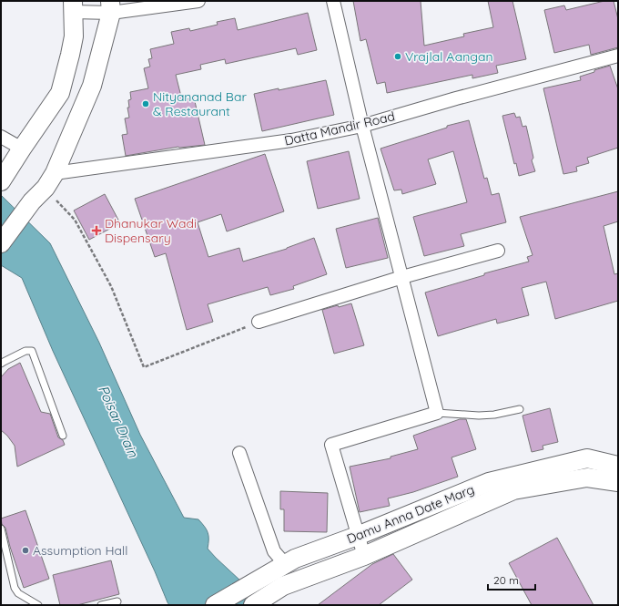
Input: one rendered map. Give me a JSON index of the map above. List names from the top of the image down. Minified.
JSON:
{"streets":{"street":["Datta Mandir Road","Damu Anna Date Marg"]},"water":["Poisar Drain"],"places":{"other":["Vrajlal Aangan","Nityananad Bar & Restaurant","Assumption Hall"],"health":["Dhanukar Wadi Dispensary"]},"scale_bar":"20 m"}
